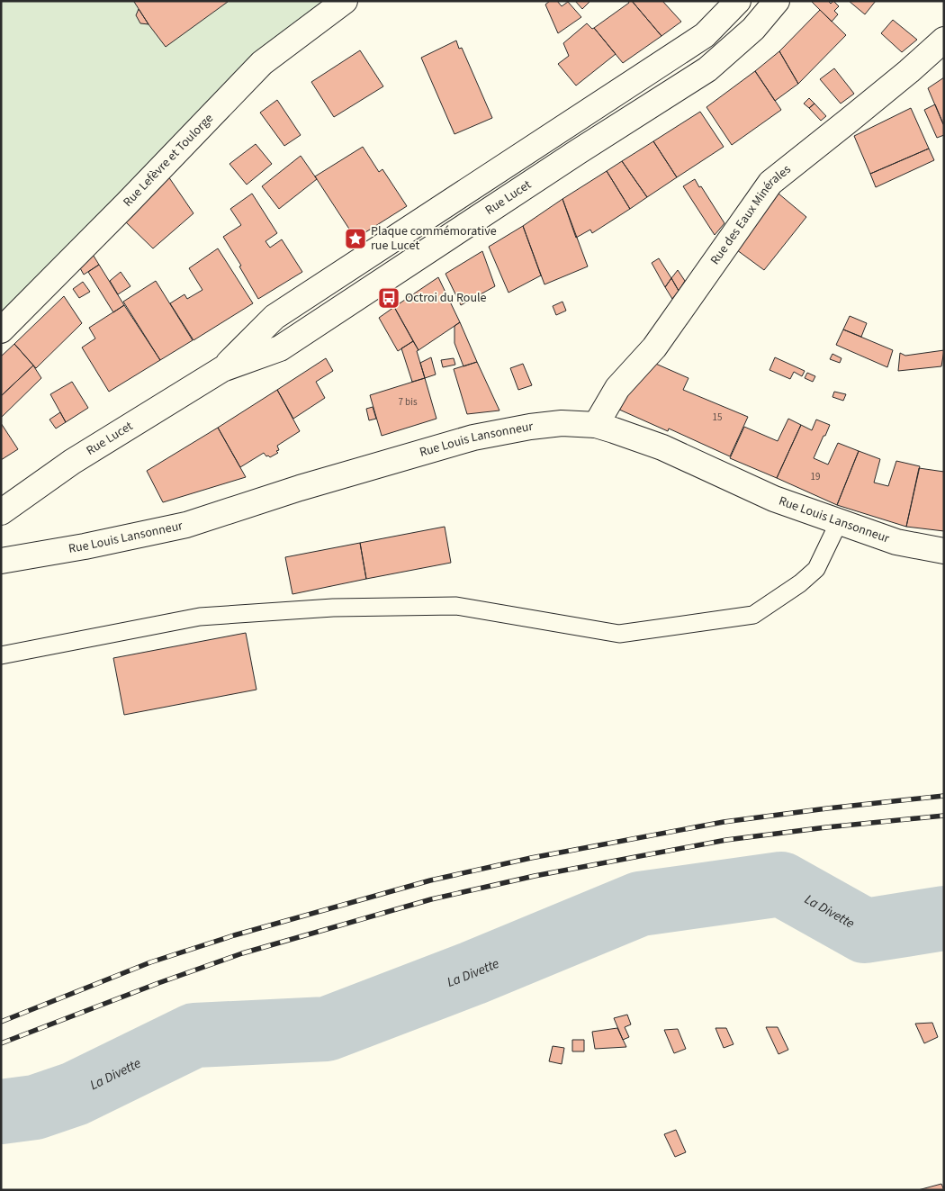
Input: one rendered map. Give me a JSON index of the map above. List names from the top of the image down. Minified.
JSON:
{"streets":{"main road":["Rue Lefèvre et Toulorge","Rue Lucet","Rue des Eaux Minérales","Rue Louis Lansonneur"]},"crossings":[["Rue des Eaux Minérales","Rue Louis Lansonneur"]],"water":["La Divette"],"places":{"place":["Plaque commémorative rue Lucet"],"bus stop":["Octroi du Roule"]},"house_numbers":["7 bis","15","19"]}
